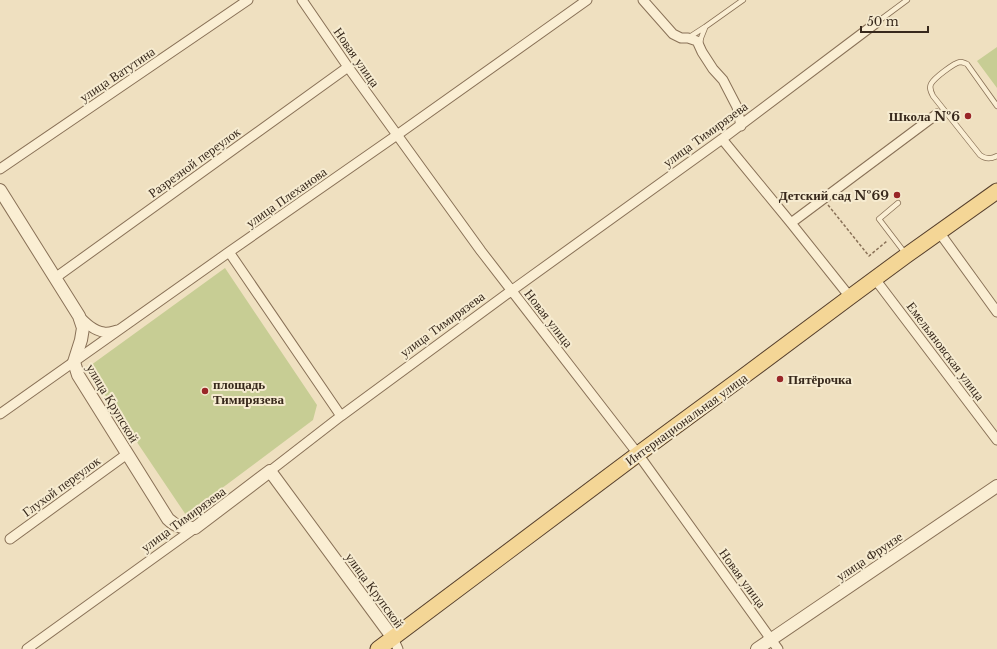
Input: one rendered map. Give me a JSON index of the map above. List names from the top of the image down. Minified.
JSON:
{"streets":{"main road":["Интернациональная улица"],"street":["Новая улица","улица Ватутина","улица Тимирязева","Разрезной переулок","улица Плеханова","Емельяновская улица","улица Крупской","Глухой переулок","улица Фрунзе"]},"crossings":[["Новая улица","улица Тимирязева"],["Новая улица","Разрезной переулок"],["Новая улица","улица Плеханова"],["Новая улица","Интернациональная улица"],["Новая улица","улица Фрунзе"],["улица Тимирязева","улица Крупской"],["Разрезной переулок","улица Крупской"],["улица Плеханова","улица Крупской"],["Емельяновская улица","Интернациональная улица"],["улица Крупской","Интернациональная улица"],["улица Крупской","Глухой переулок"]],"places":["Школа №6","Детский сад №69","Пятёрочка","площадь Тимирязева"],"scale_bar":"50 m"}
